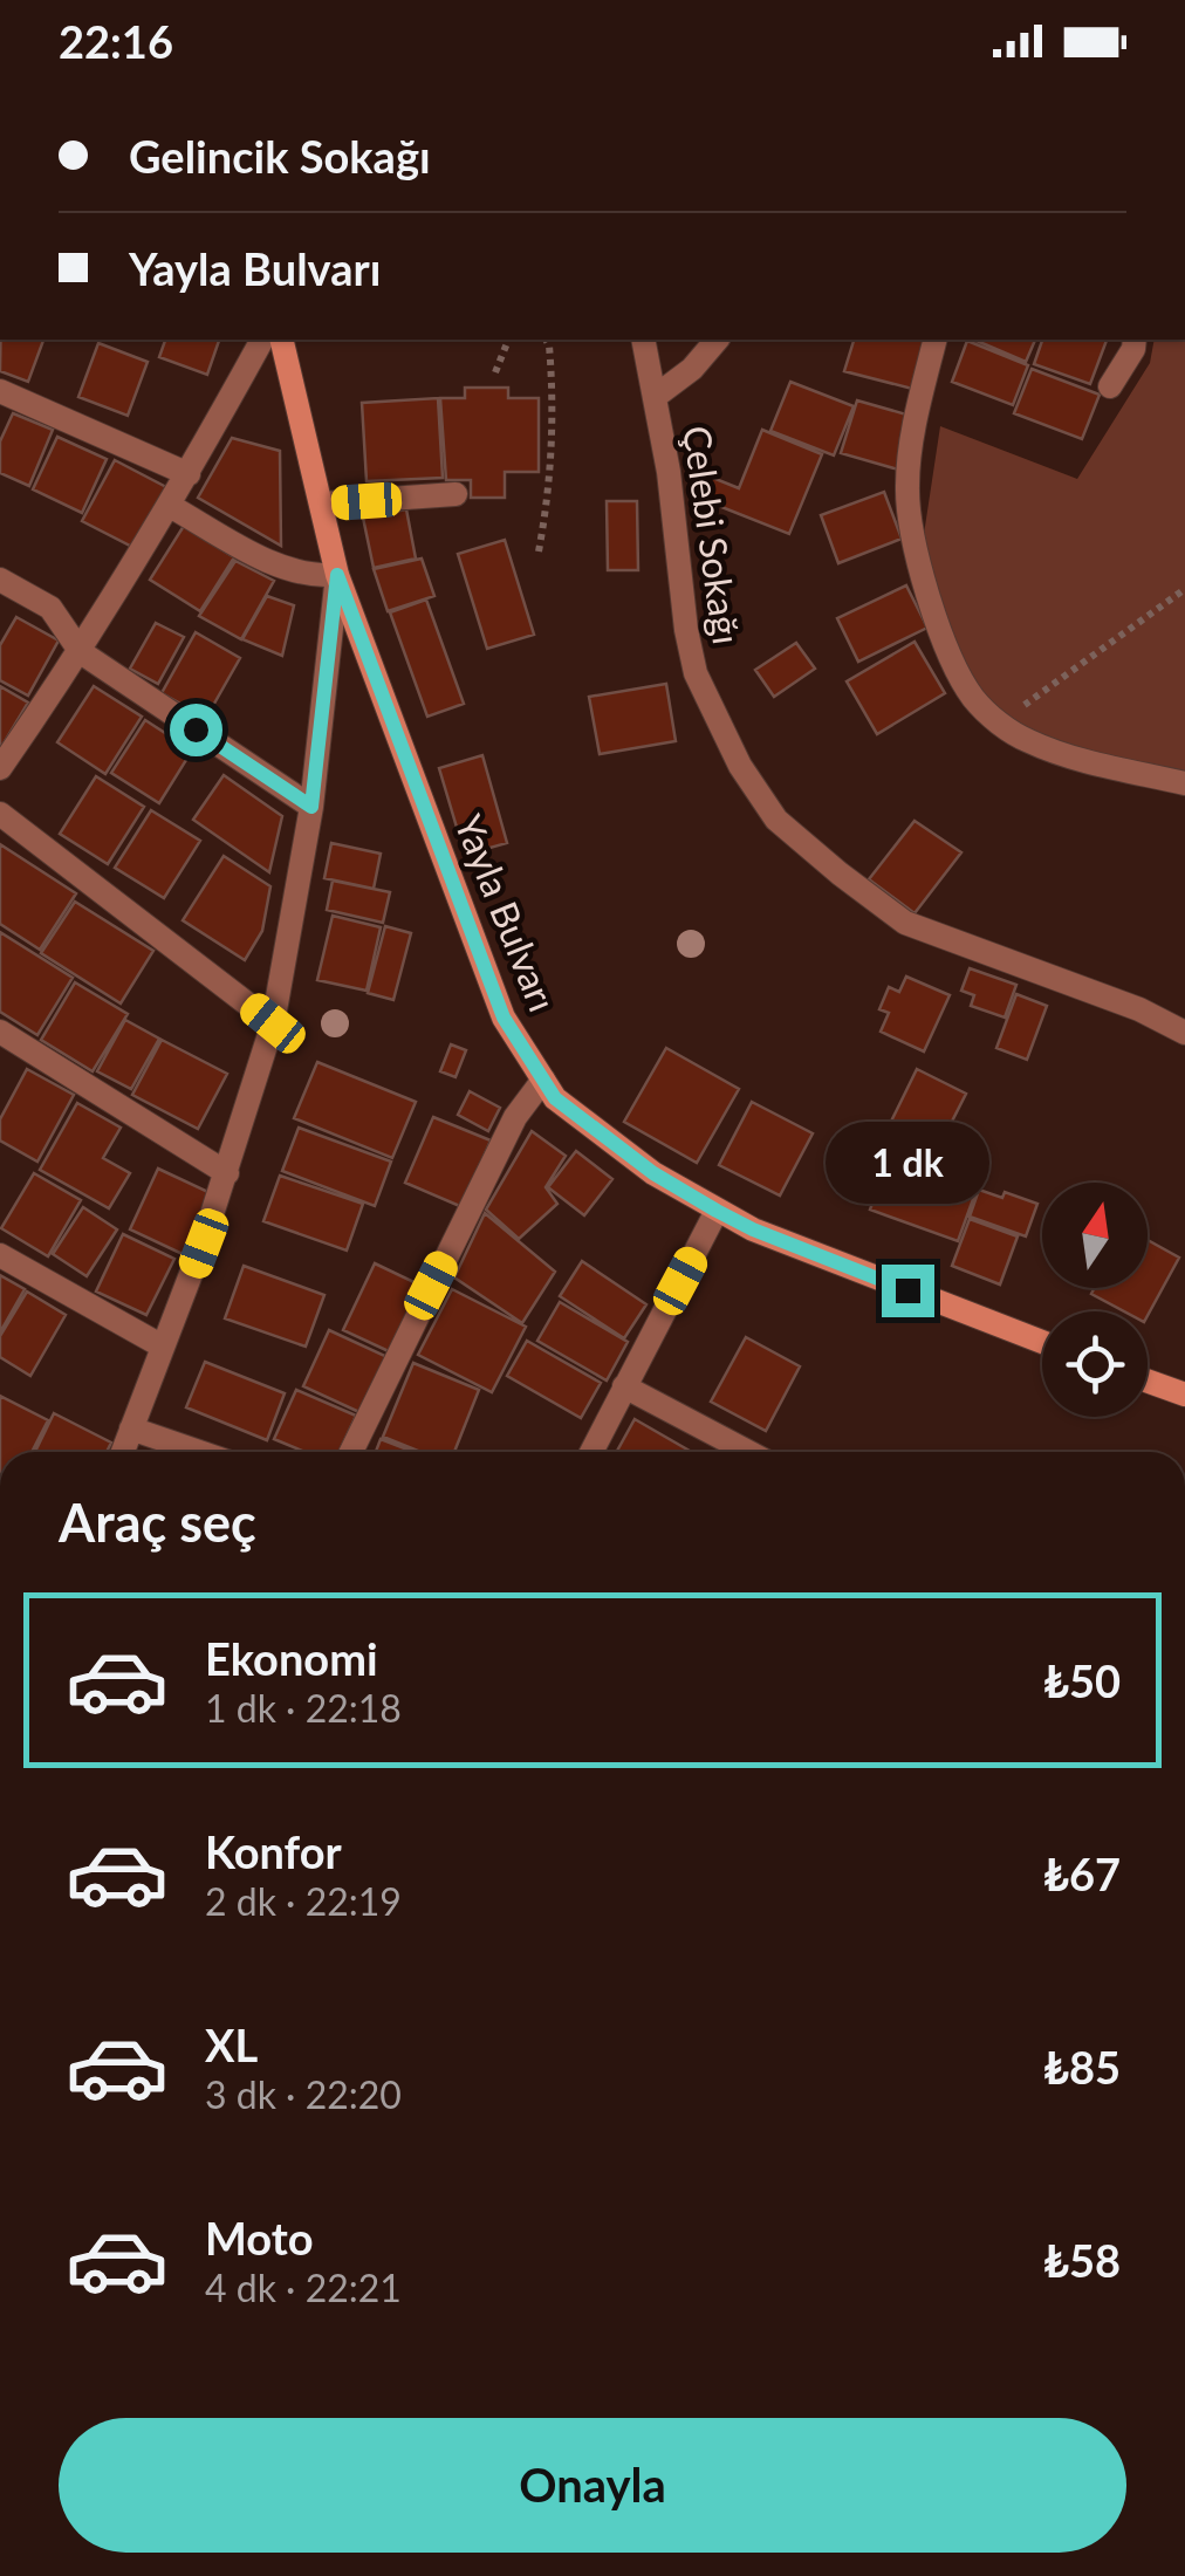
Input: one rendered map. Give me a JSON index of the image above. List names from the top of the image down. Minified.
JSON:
{"streets":{"main road":["Yayla Bulvarı"],"street":["Çelebi Sokağı"]},"north":"top","page":{"status":"22:16","banner":["Gelincik Sokağı","Yayla Bulvarı"],"bubble":"1 dk","heading":"Araç seç","list":[{"name":"Ekonomi","note":"1 dk · 22:18","value":"₺50"},{"name":"Konfor","note":"2 dk · 22:19","value":"₺67"},{"name":"XL","note":"3 dk · 22:20","value":"₺85"},{"name":"Moto","note":"4 dk · 22:21","value":"₺58"}],"buttons":"Onayla"}}
